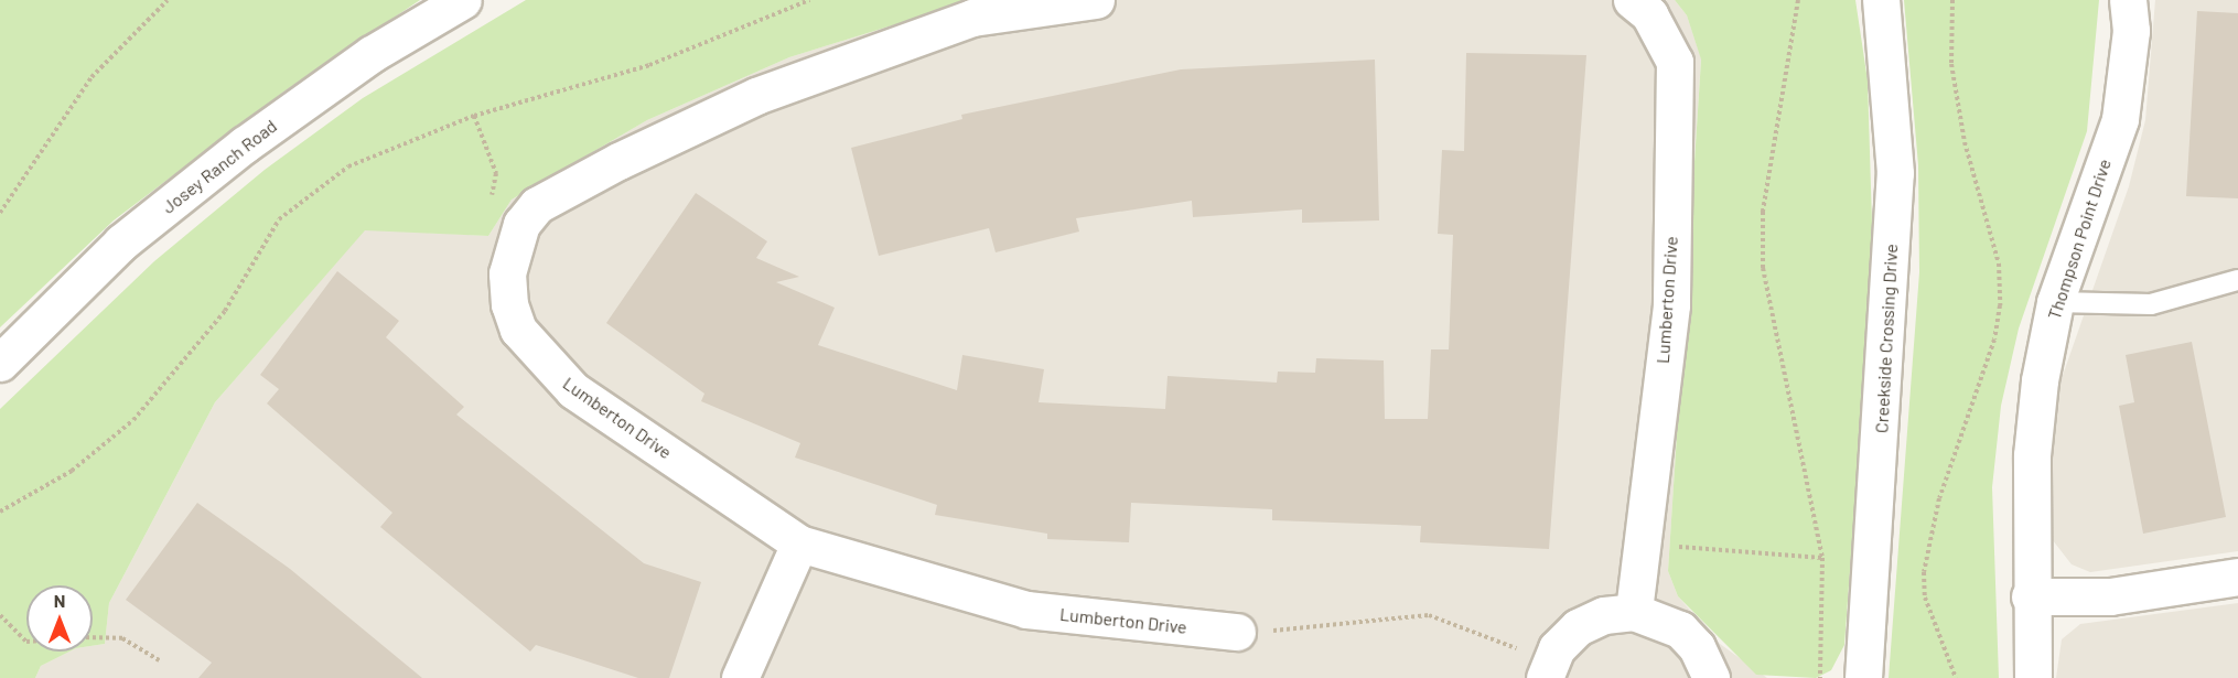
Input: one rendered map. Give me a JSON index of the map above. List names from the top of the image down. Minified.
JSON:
{"streets":{"street":["Josey Ranch Road","Thompson Point Drive","Lumberton Drive","Creekside Crossing Drive"]},"north":"top"}
